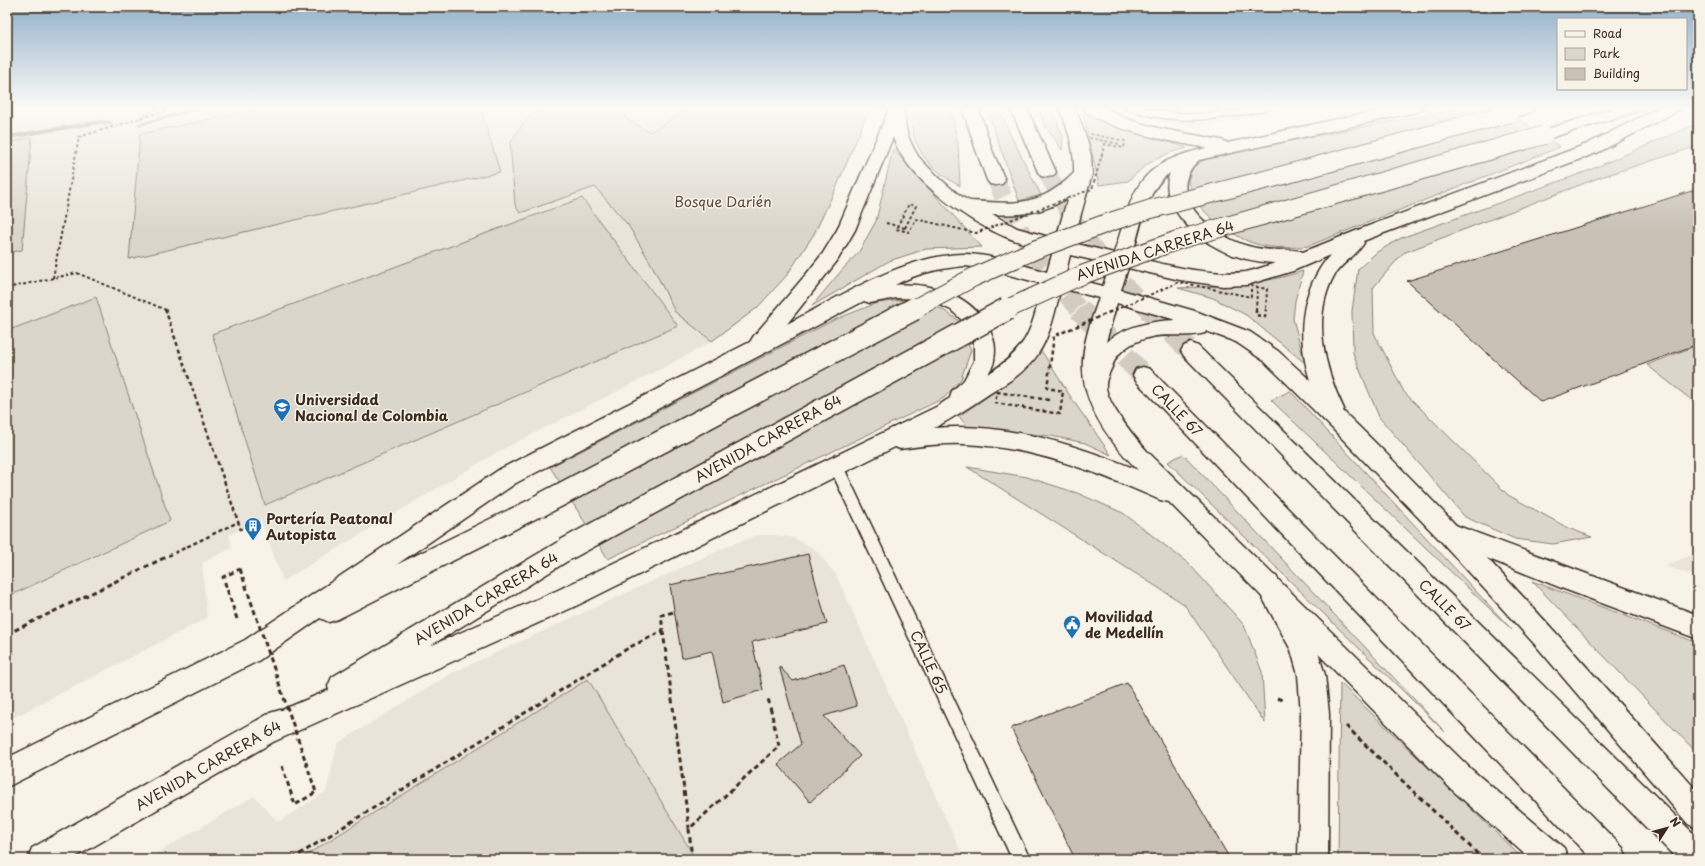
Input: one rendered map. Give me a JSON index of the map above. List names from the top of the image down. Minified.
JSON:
{"streets":{"main road":["AVENIDA CARRERA 64","CALLE 67"],"lane":["CALLE 65"]},"parks":["Bosque Darién"],"places":{"school or university":["Universidad Nacional de Colombia"],"building":["Portería Peatonal Autopista"],"public building":["Movilidad de Medellín"]},"legend":["Road","Park","Building"],"north":"top right"}
